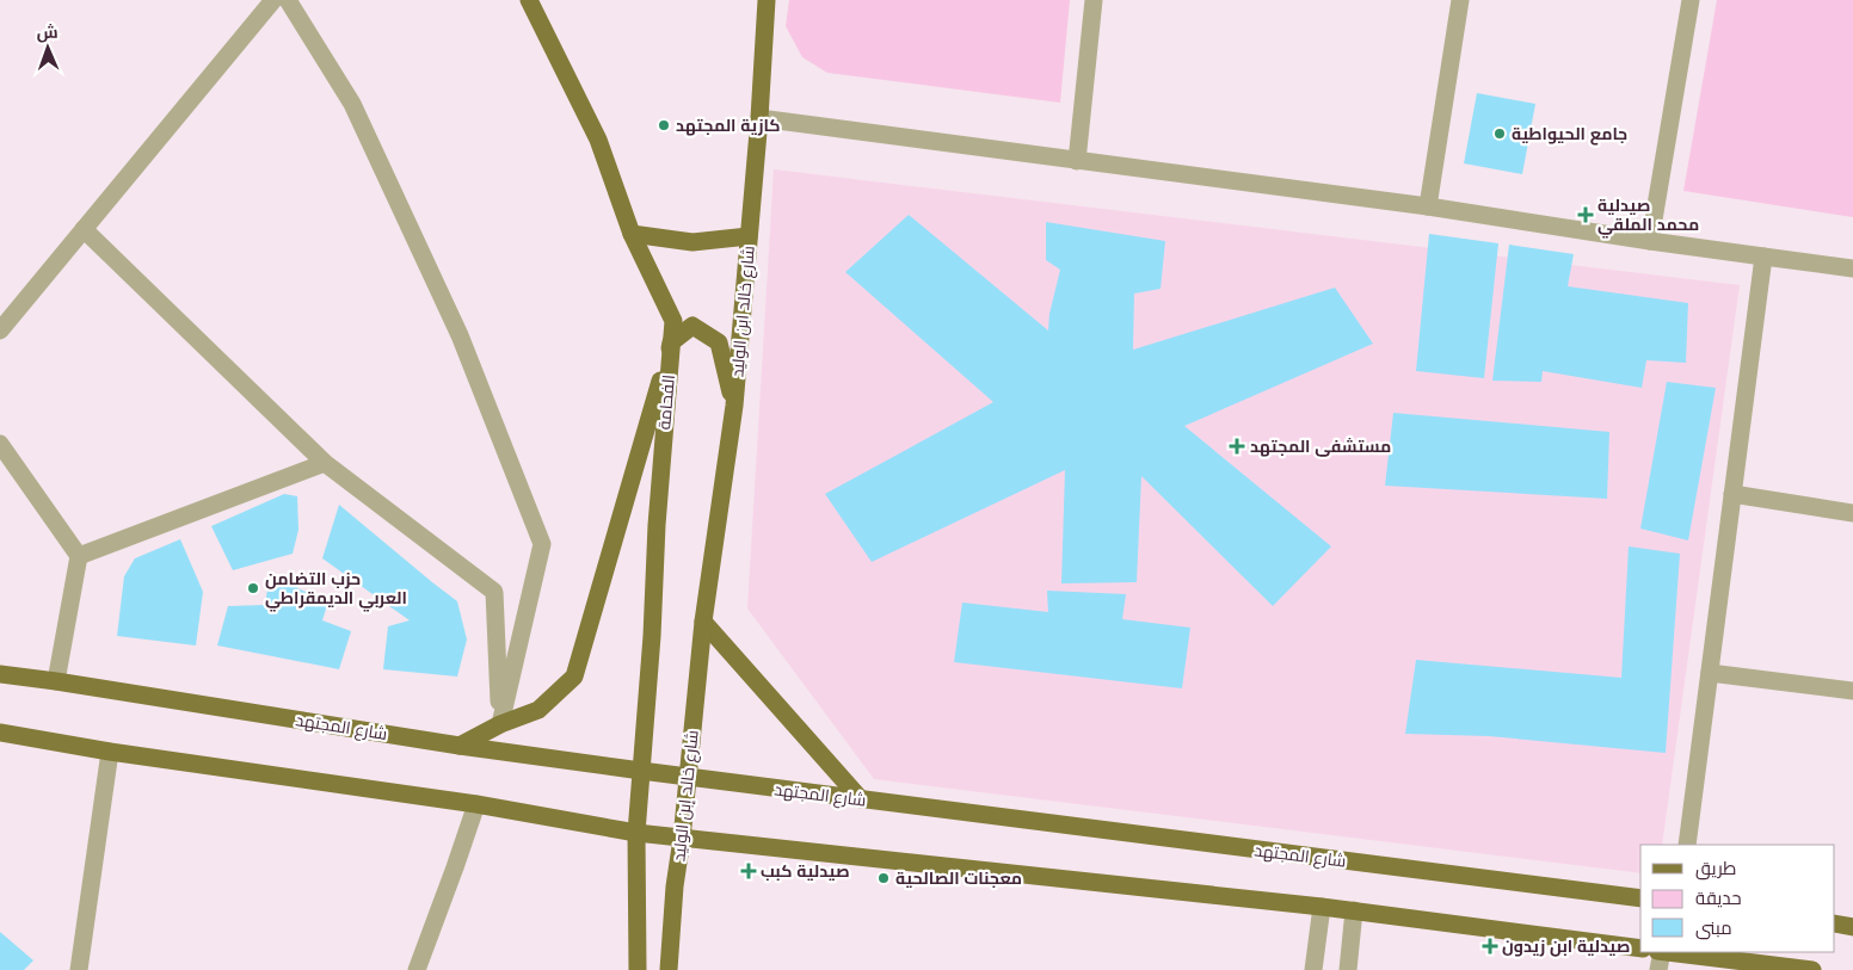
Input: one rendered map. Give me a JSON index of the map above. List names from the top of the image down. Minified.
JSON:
{"streets":{"main road":["شارع خالد ابن الوليد","الفحامة","شارع المجتهد","شارع خالد إبن الوليد"]},"crossings":[["شارع خالد ابن الوليد","شارع خالد إبن الوليد"],["الفحامة","شارع المجتهد"],["شارع المجتهد","شارع خالد إبن الوليد"]],"places":{"other":["كازية المجتهد","جامع الحيواطية","حزب التضامن العربي الديمقراطي","معجنات الصالحية"],"health":["صيدلية محمد الملقي","مستشفى المجتهد","صيدلية كبب","صيدلية ابن زيدون"]},"legend":["طريق","حديقة","مبنى"],"north":"top"}
